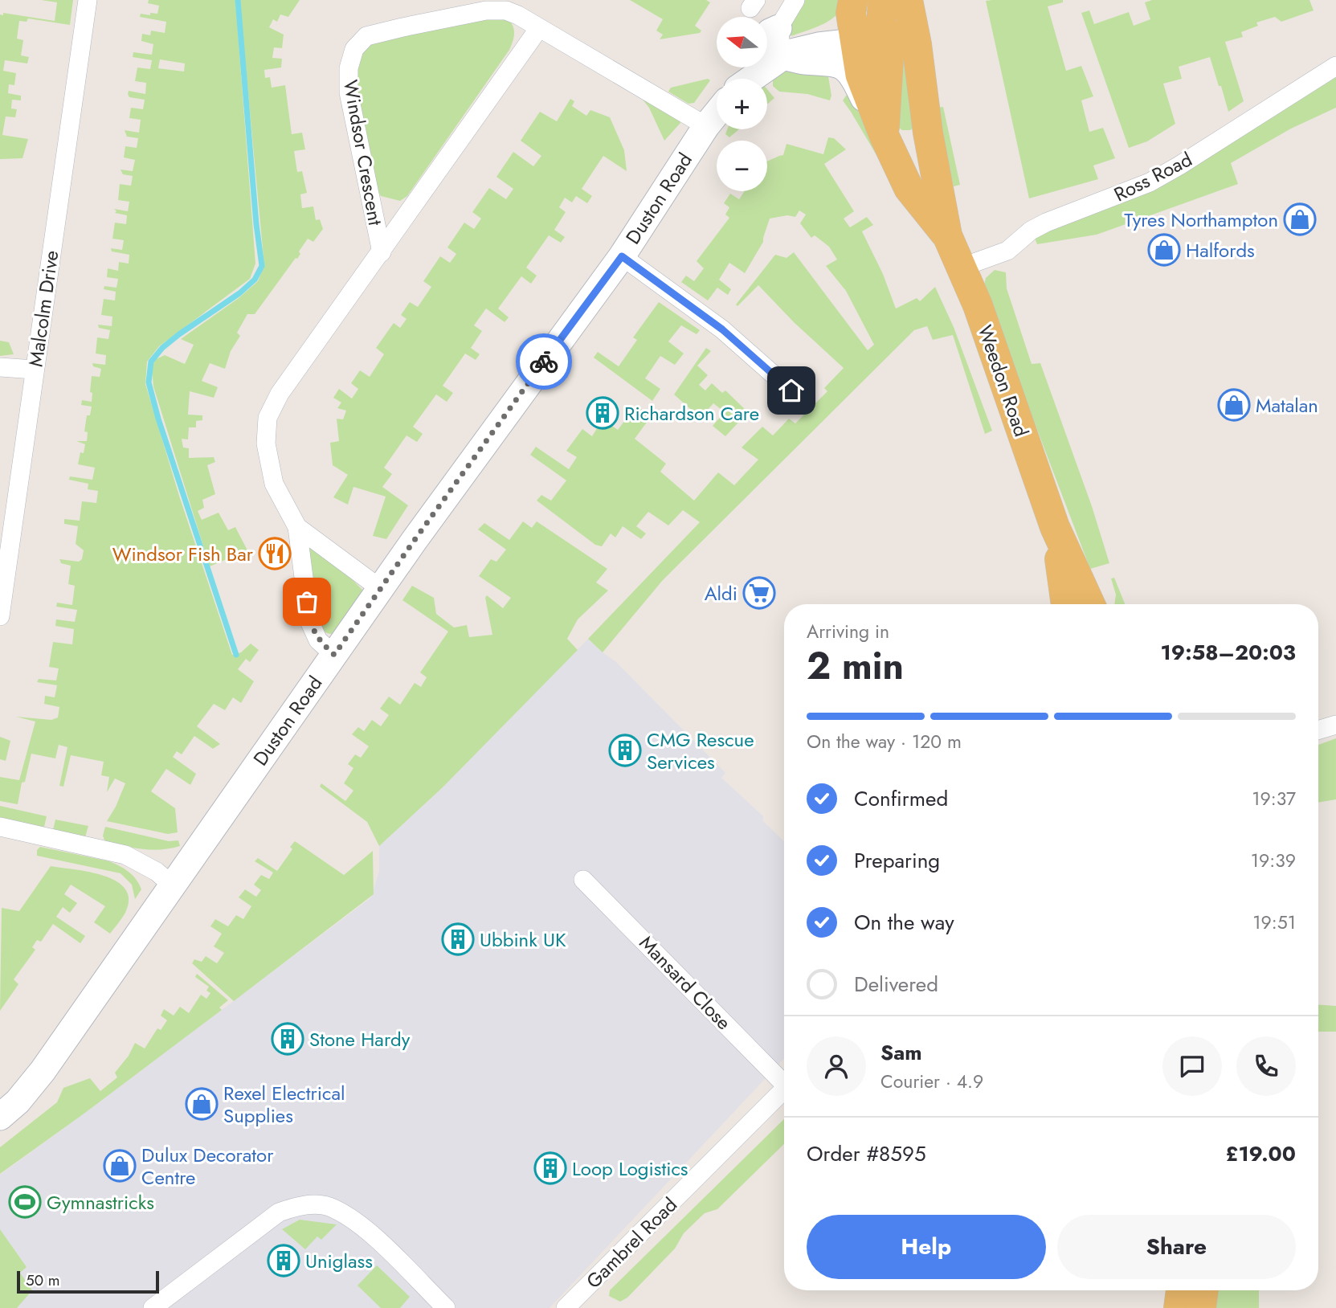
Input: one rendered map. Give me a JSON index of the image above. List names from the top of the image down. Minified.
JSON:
{"streets":{"main road":["Weedon Road"],"street":["Windsor Crescent","Ross Road","Duston Road","Malcolm Drive","Mansard Close","Gambrel Road"]},"crossings":[["Windsor Crescent","Duston Road"],["Ross Road","Weedon Road"]],"places":{"shop":["Tyres Northampton","Halfords","Matalan","Rexel Electrical Supplies","Dulux Decorator Centre"],"building":["Richardson Care","CMG Rescue Services","Ubbink UK","Stone Hardy","Loop Logistics","Uniglass"],"restaurant":["Windsor Fish Bar"],"supermarket":["Aldi"],"sports":["Gymnastricks"]},"scale_bar":"50 m","north":"left","page":{"map_buttons":["+","−"],"heading":["2 min","Arriving in","19:58–20:03"],"panel":["Sam","Courier · 4.9","Order #8595","£19.00"],"bar":"On the way · 120 m","list":[["Confirmed","19:37"],["Preparing","19:39"],["On the way","19:51"],"Delivered"],"buttons":["Help","Share"],"scale":"50 m"}}
